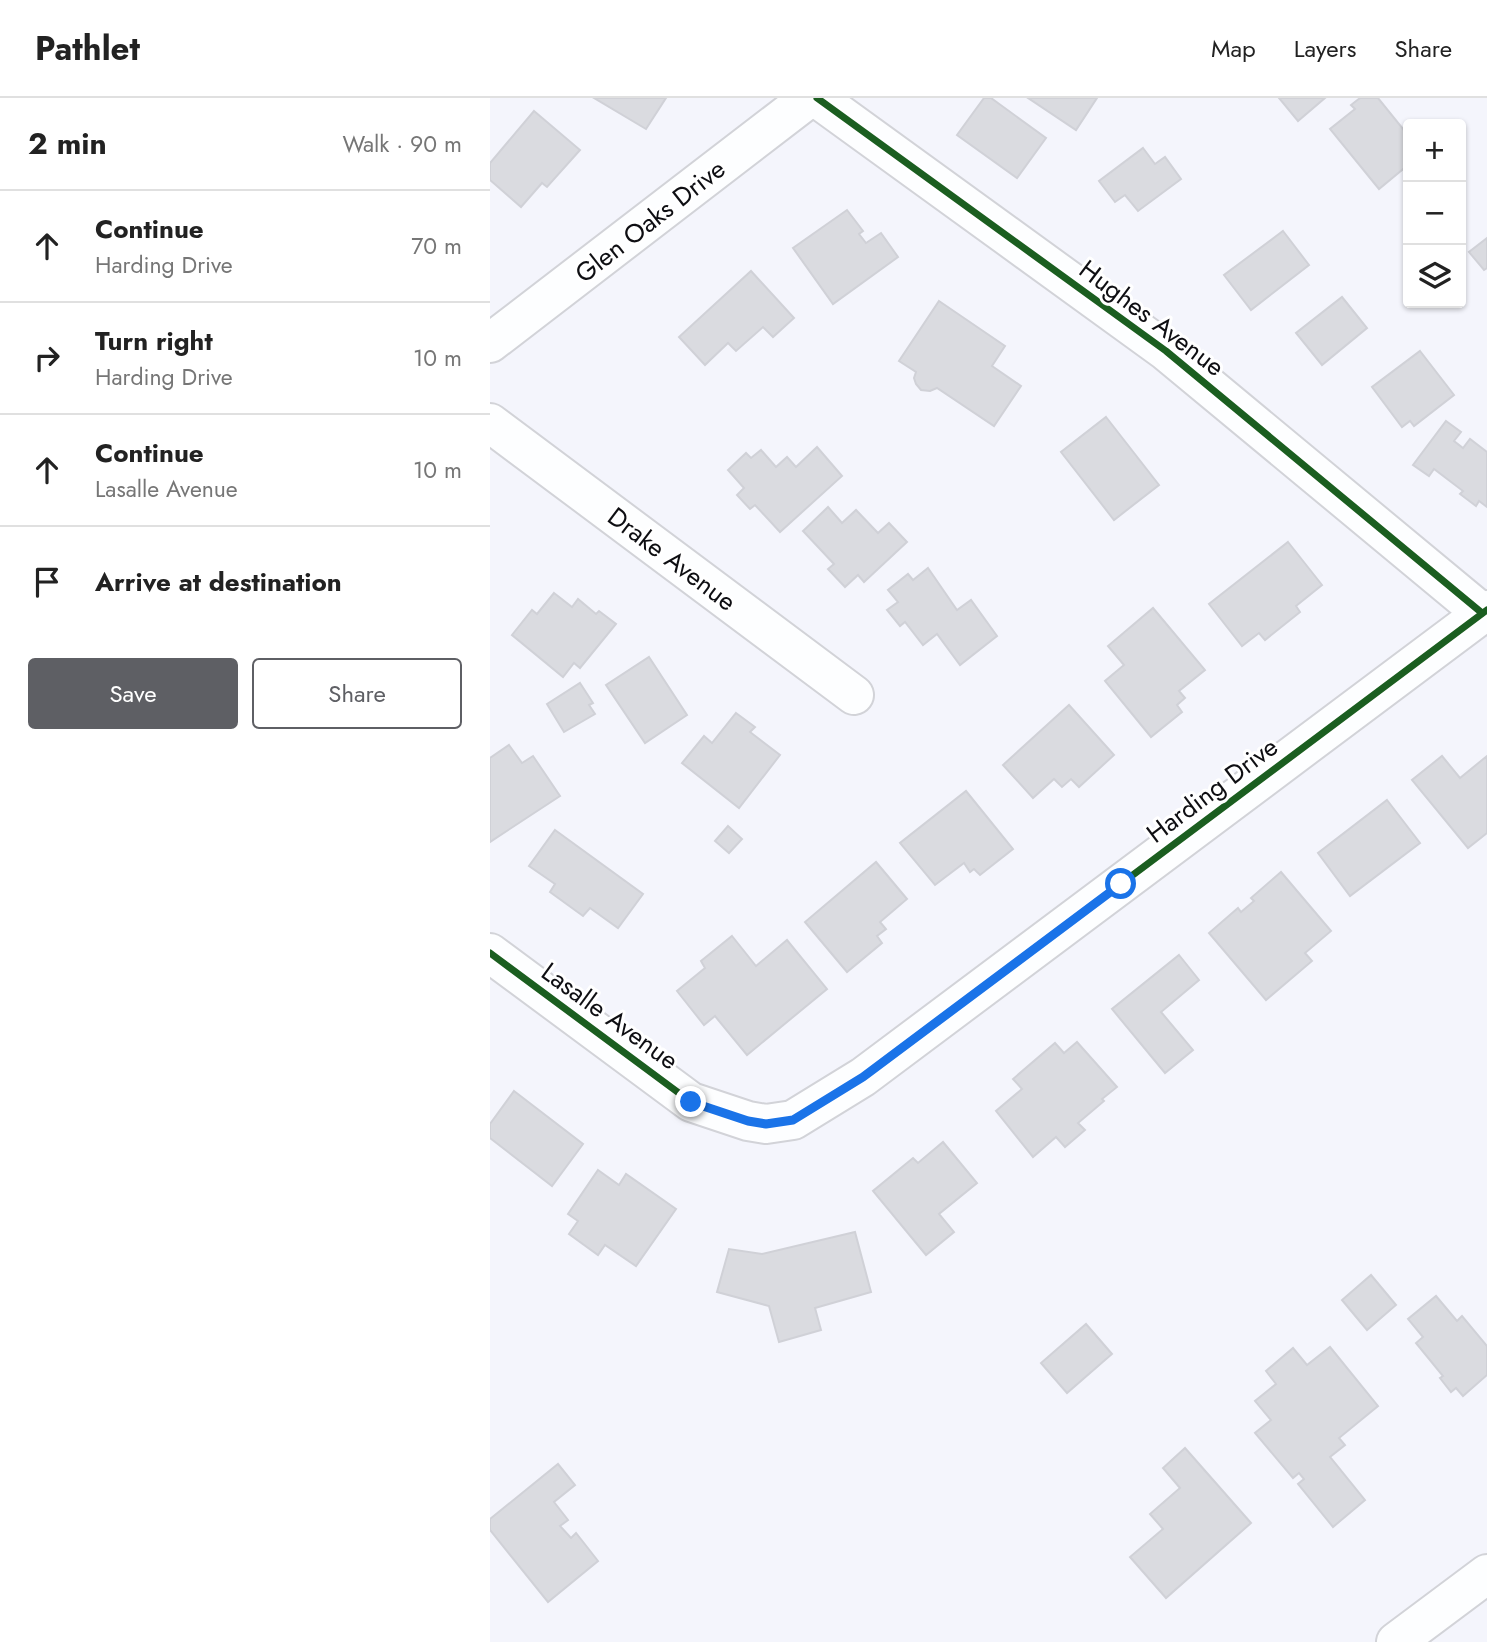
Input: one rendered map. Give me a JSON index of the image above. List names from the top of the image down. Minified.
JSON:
{"streets":{"street":["Glen Oaks Drive","Hughes Avenue","Drake Avenue","Harding Drive","Lasalle Avenue"]},"crossings":[["Hughes Avenue","Harding Drive"],["Harding Drive","Lasalle Avenue"]],"page":{"header":"Pathlet","nav":["Map","Layers","Share"],"heading":["2 min","Walk · 90 m"],"map_buttons":["+","−"],"list":[["Continue","Harding Drive","70 m"],["Turn right","Harding Drive","10 m"],["Continue","Lasalle Avenue","10 m"],"Arrive at destination"],"buttons":["Save","Share"]}}
